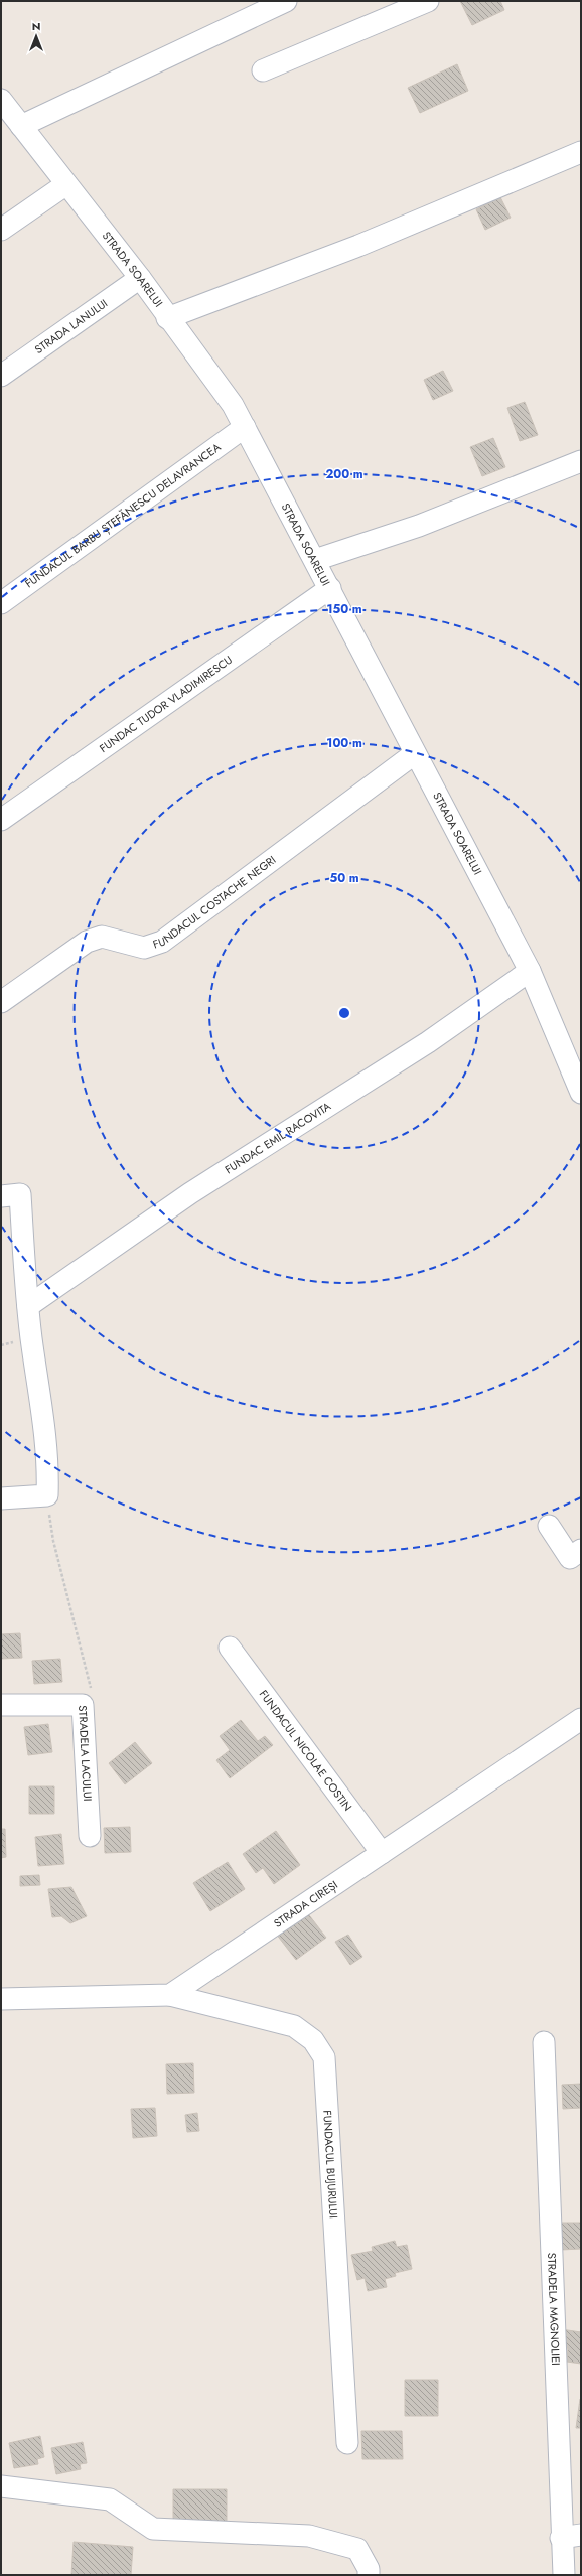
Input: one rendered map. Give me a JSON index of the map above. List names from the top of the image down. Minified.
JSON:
{"streets":{"street":["STRADA SOARELUI","STRADA LANULUI","FUNDACUL BARBU ȘTEFĂNESCU DELAVRANCEA","FUNDAC TUDOR VLADIMIRESCU","FUNDACUL COSTACHE NEGRI","FUNDAC EMIL RACOVITA","FUNDACUL NICOLAE COSTIN","STRADELA LACULUI","STRADA CIREȘI","FUNDACUL BUJURULUI","STRADELA MAGNOLIEI"]},"crossings":[["STRADA SOARELUI","STRADA LANULUI"],["STRADA SOARELUI","FUNDACUL BARBU ȘTEFĂNESCU DELAVRANCEA"],["STRADA SOARELUI","FUNDAC TUDOR VLADIMIRESCU"],["STRADA SOARELUI","FUNDACUL COSTACHE NEGRI"],["STRADA SOARELUI","FUNDAC EMIL RACOVITA"],["FUNDACUL NICOLAE COSTIN","STRADA CIREȘI"],["STRADA CIREȘI","FUNDACUL BUJURULUI"]],"north":"top","rings":["200 m","150 m","100 m","50 m"]}
